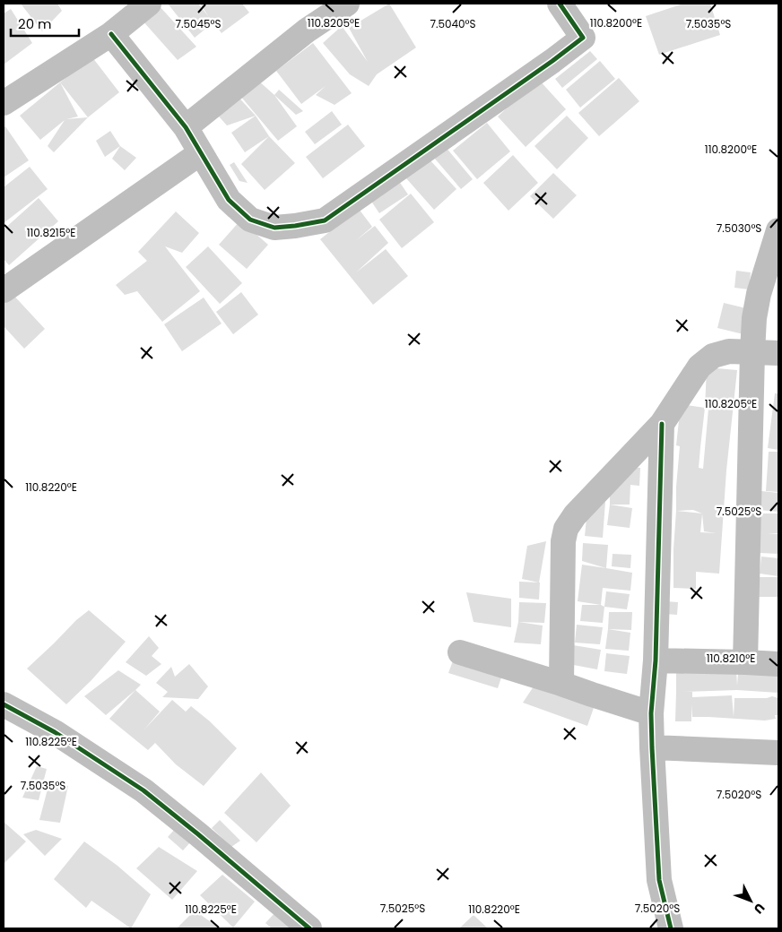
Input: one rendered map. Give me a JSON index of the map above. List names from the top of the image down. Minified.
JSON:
{"scale_bar":"20 m","north":"bottom right","coordinates":["110.8205°E","110.8200°E","7.5045°S","7.5040°S","7.5035°S","7.5030°S","110.8215°E","110.8220°E","7.5025°S","110.8210°E","110.8225°E","7.5020°S"]}
